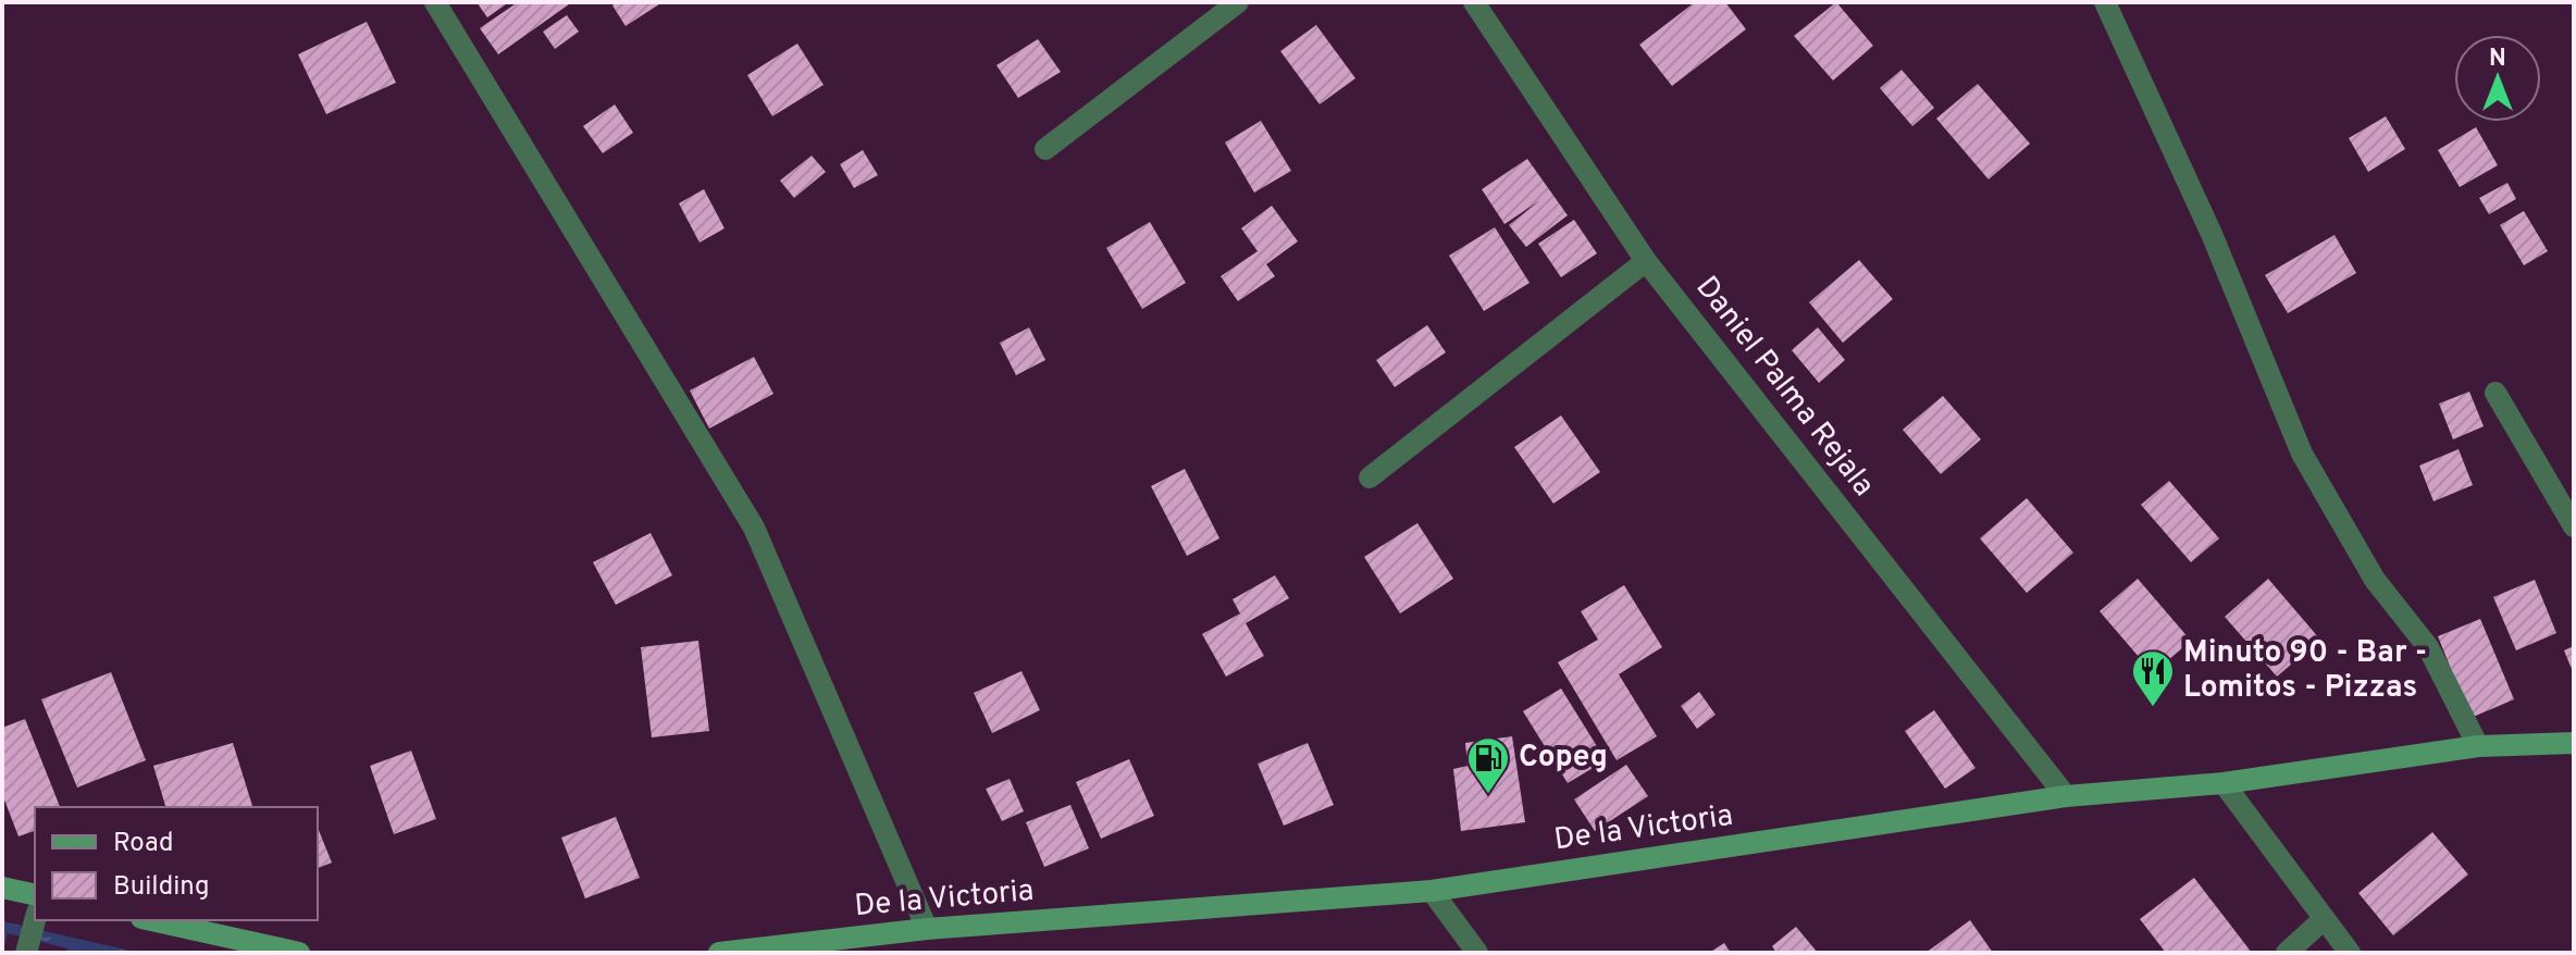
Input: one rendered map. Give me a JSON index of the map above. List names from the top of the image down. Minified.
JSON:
{"streets":{"main road":["De la Victoria"],"street":["Daniel Palma Rejala"]},"crossings":[["Daniel Palma Rejala","De la Victoria"]],"places":{"restaurant":["Minuto 90 - Bar - Lomitos - Pizzas"],"fuel station":["Copeg"]},"legend":["Road","Building"],"north":"top"}
